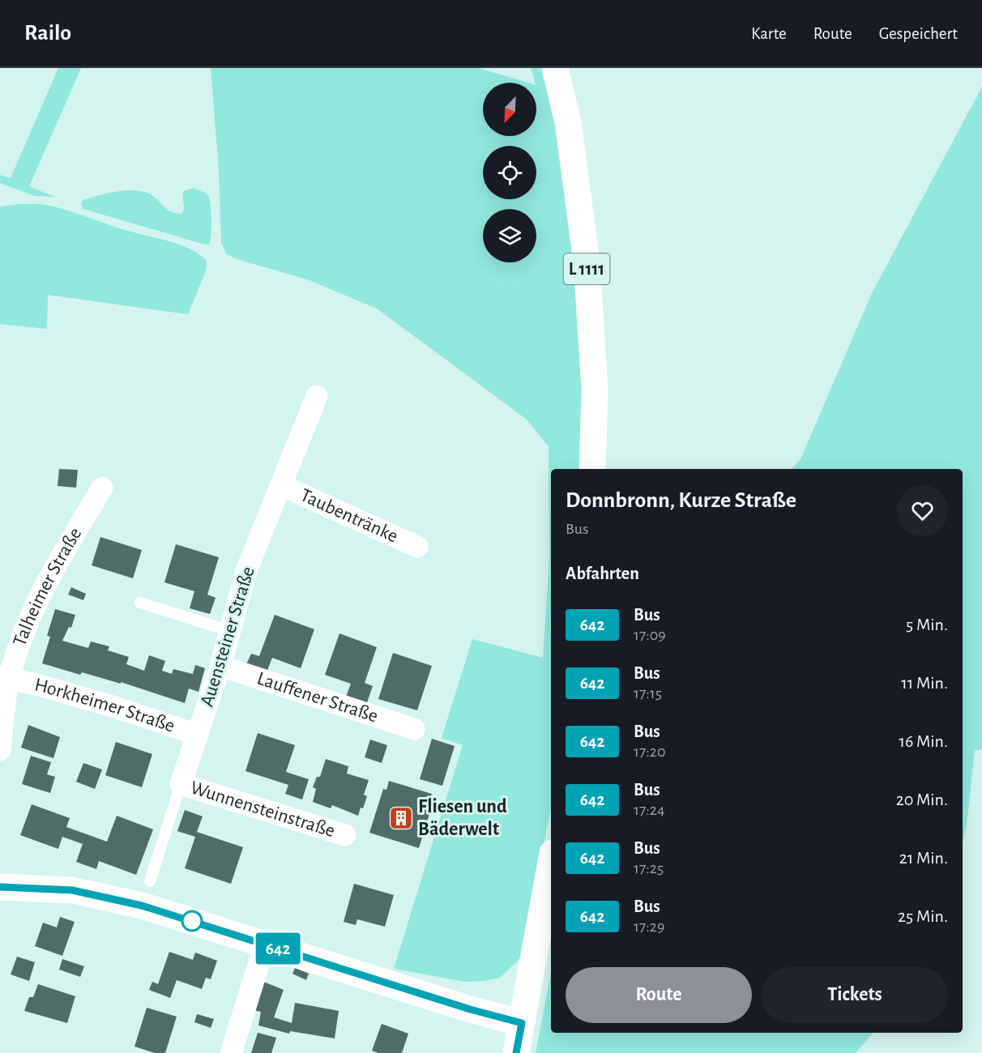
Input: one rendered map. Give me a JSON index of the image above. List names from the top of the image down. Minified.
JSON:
{"streets":{"main road":["L 1111"],"street":["Taubentränke","Talheimer Straße","Auensteiner Straße","Lauffener Straße","Horkheimer Straße","Wunnensteinstraße"]},"crossings":[["Taubentränke","Auensteiner Straße"],["Talheimer Straße","Horkheimer Straße"],["Auensteiner Straße","Lauffener Straße"],["Auensteiner Straße","Horkheimer Straße"],["Auensteiner Straße","Wunnensteinstraße"]],"places":{"building":["Fliesen und Bäderwelt"]},"lines":["bus line 642"],"north":"bottom left","page":{"header":"Railo","nav":["Karte","Route","Gespeichert"],"on_map":"642","heading":[["Donnbronn, Kurze Straße","Bus"],"Abfahrten"],"list":[{"mark":"642","name":"Bus","note":"17:09","value":"5 Min."},{"mark":"642","name":"Bus","note":"17:15","value":"11 Min."},{"mark":"642","name":"Bus","note":"17:20","value":"16 Min."},{"mark":"642","name":"Bus","note":"17:24","value":"20 Min."},{"mark":"642","name":"Bus","note":"17:25","value":"21 Min."},{"mark":"642","name":"Bus","note":"17:29","value":"25 Min."}],"buttons":["Route","Tickets"]}}
